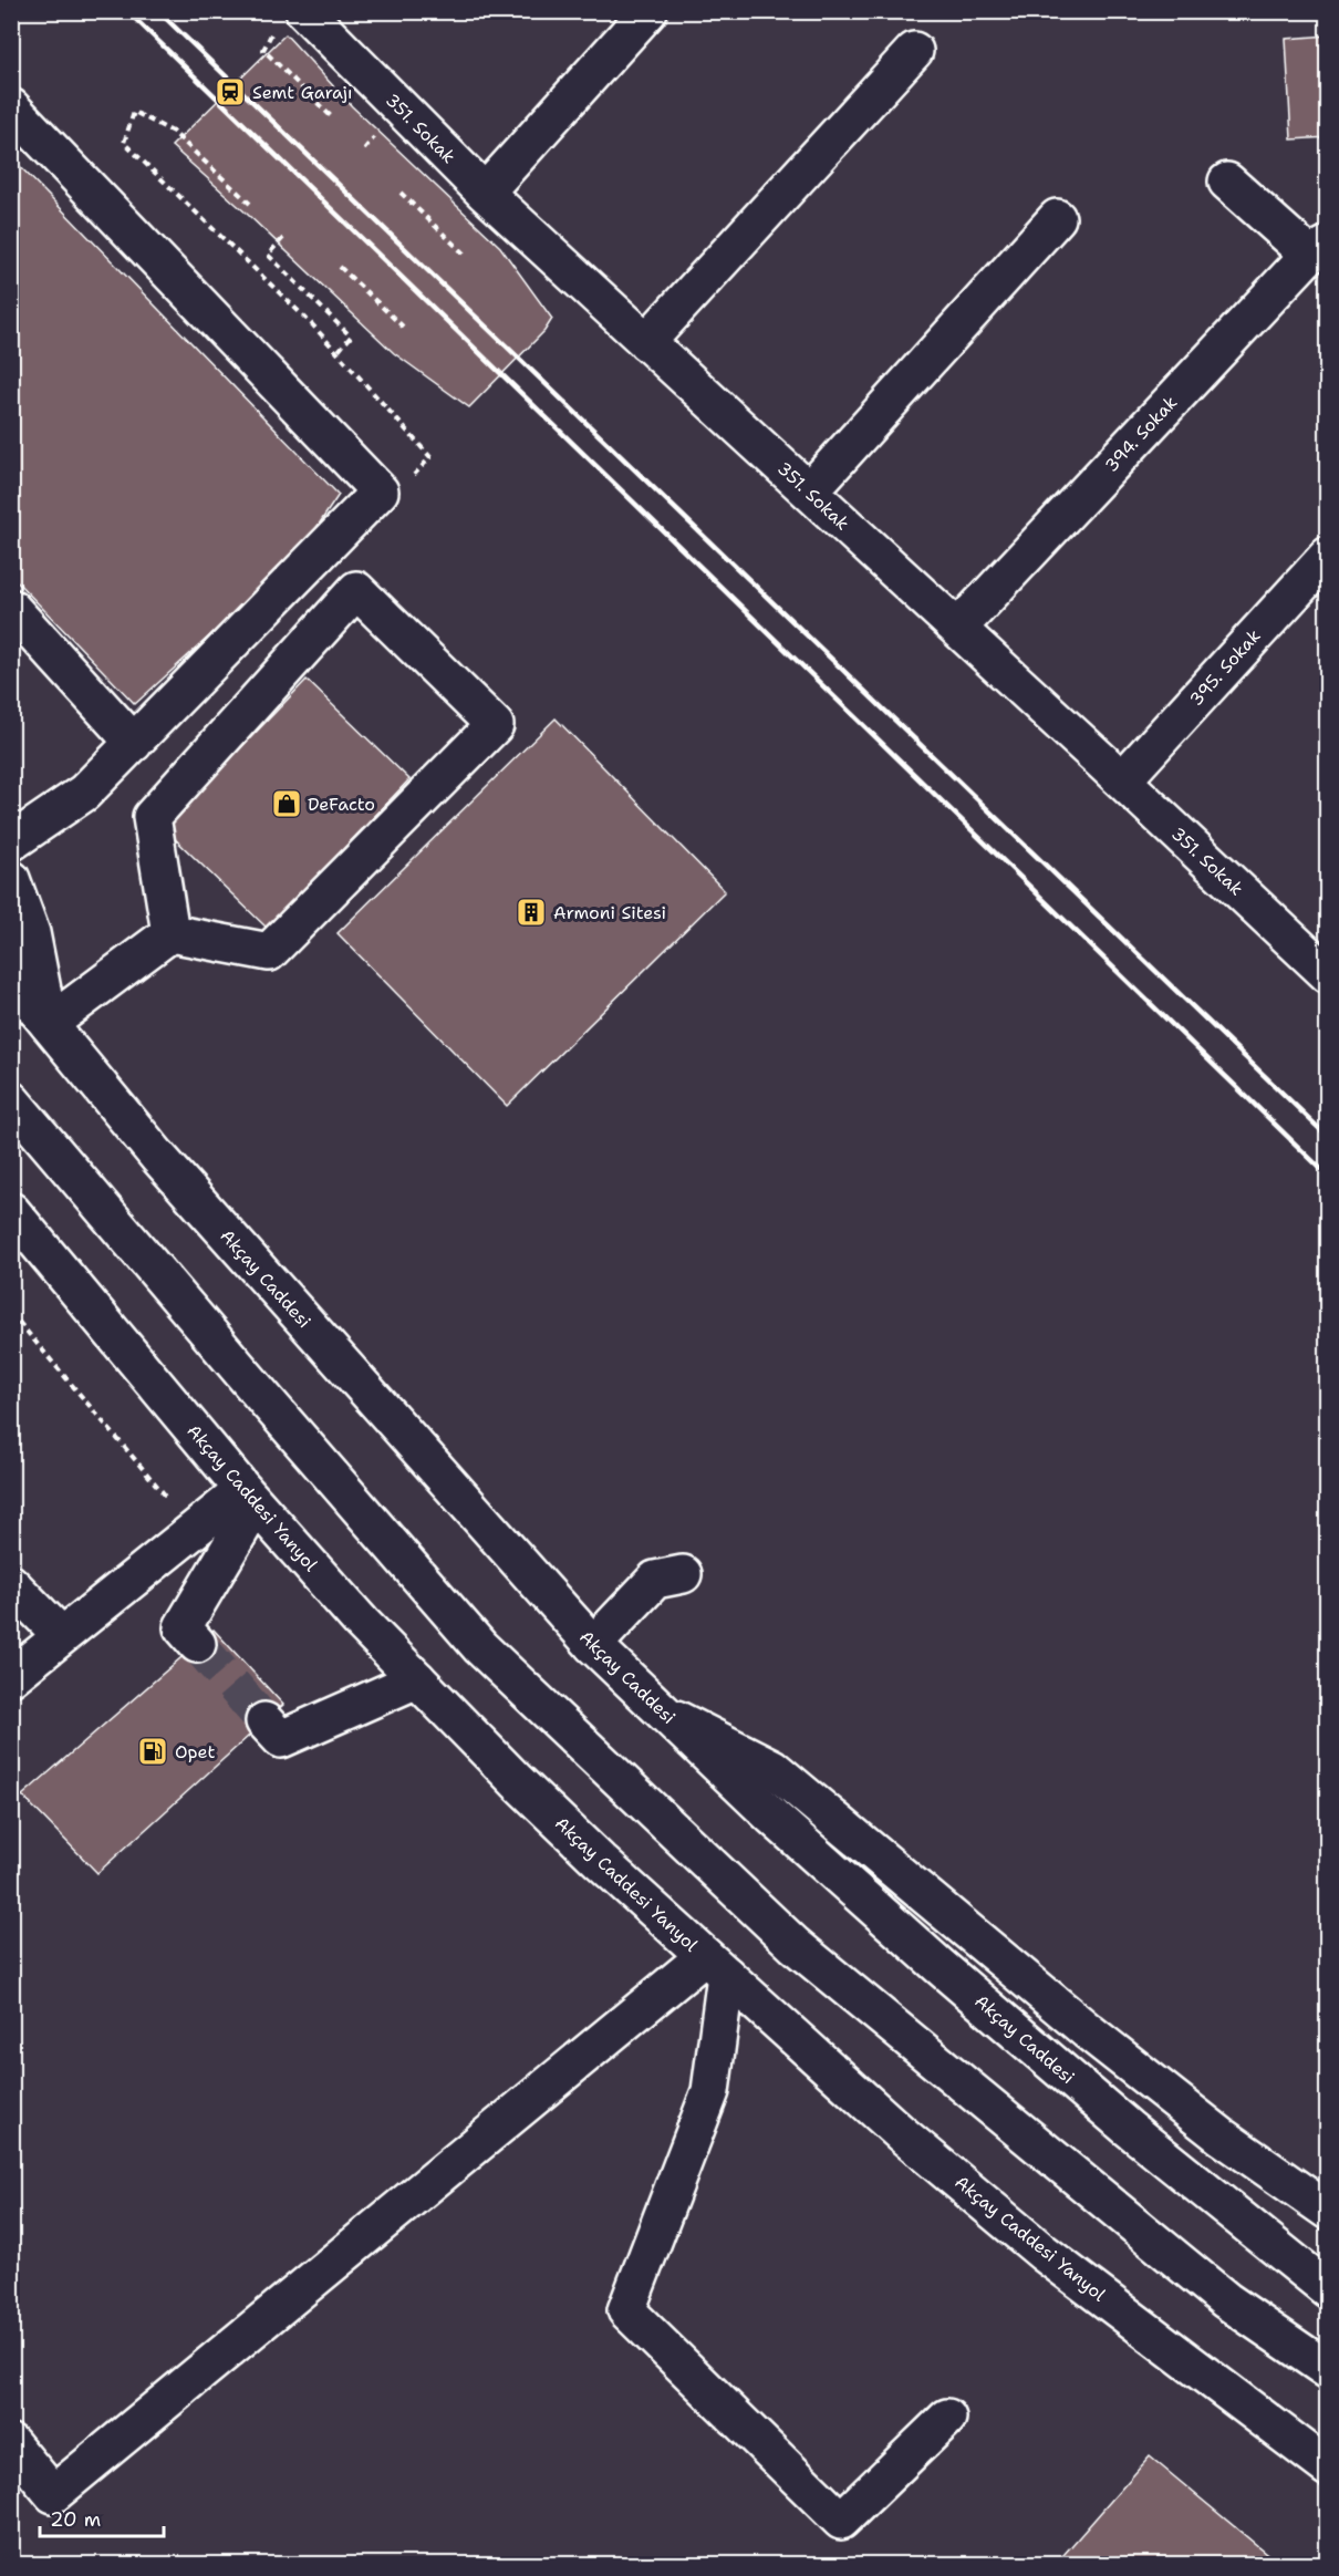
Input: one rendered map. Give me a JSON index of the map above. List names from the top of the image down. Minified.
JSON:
{"streets":{"main road":["351. Sokak","394. Sokak","395. Sokak","Akçay Caddesi","Akçay Caddesi Yanyol"]},"crossings":[["351. Sokak","394. Sokak"],["351. Sokak","395. Sokak"]],"places":{"station":["Semt Garajı"],"shop":["DeFacto"],"building":["Armoni Sitesi"],"fuel station":["Opet"]},"scale_bar":"20 m"}
